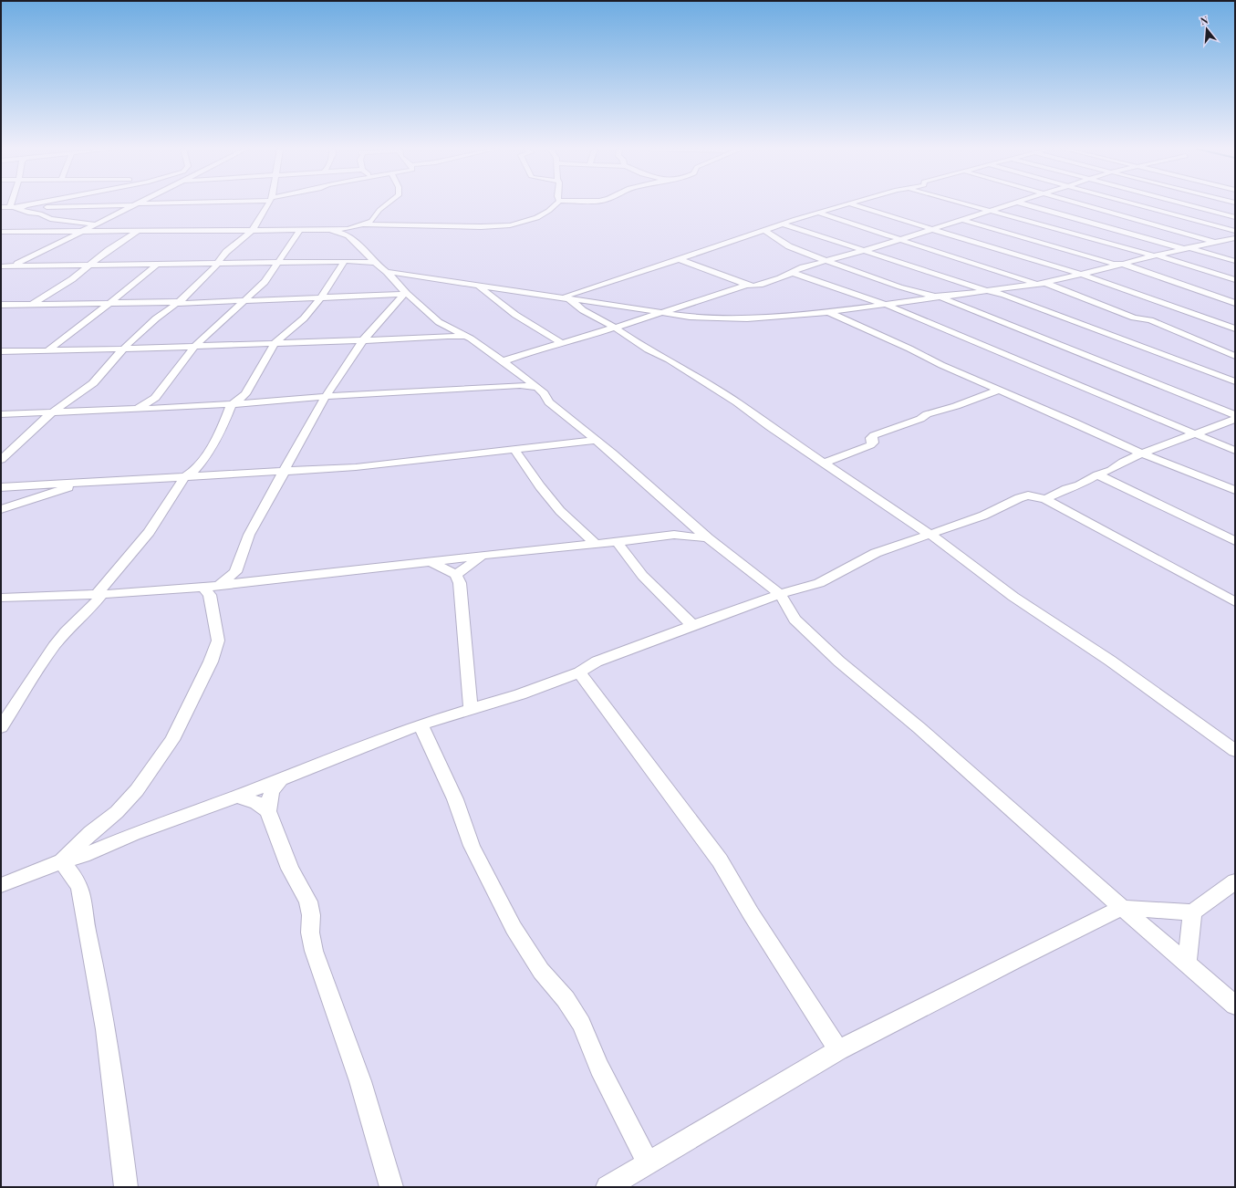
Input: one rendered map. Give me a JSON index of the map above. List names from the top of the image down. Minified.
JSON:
{"north":"top"}
